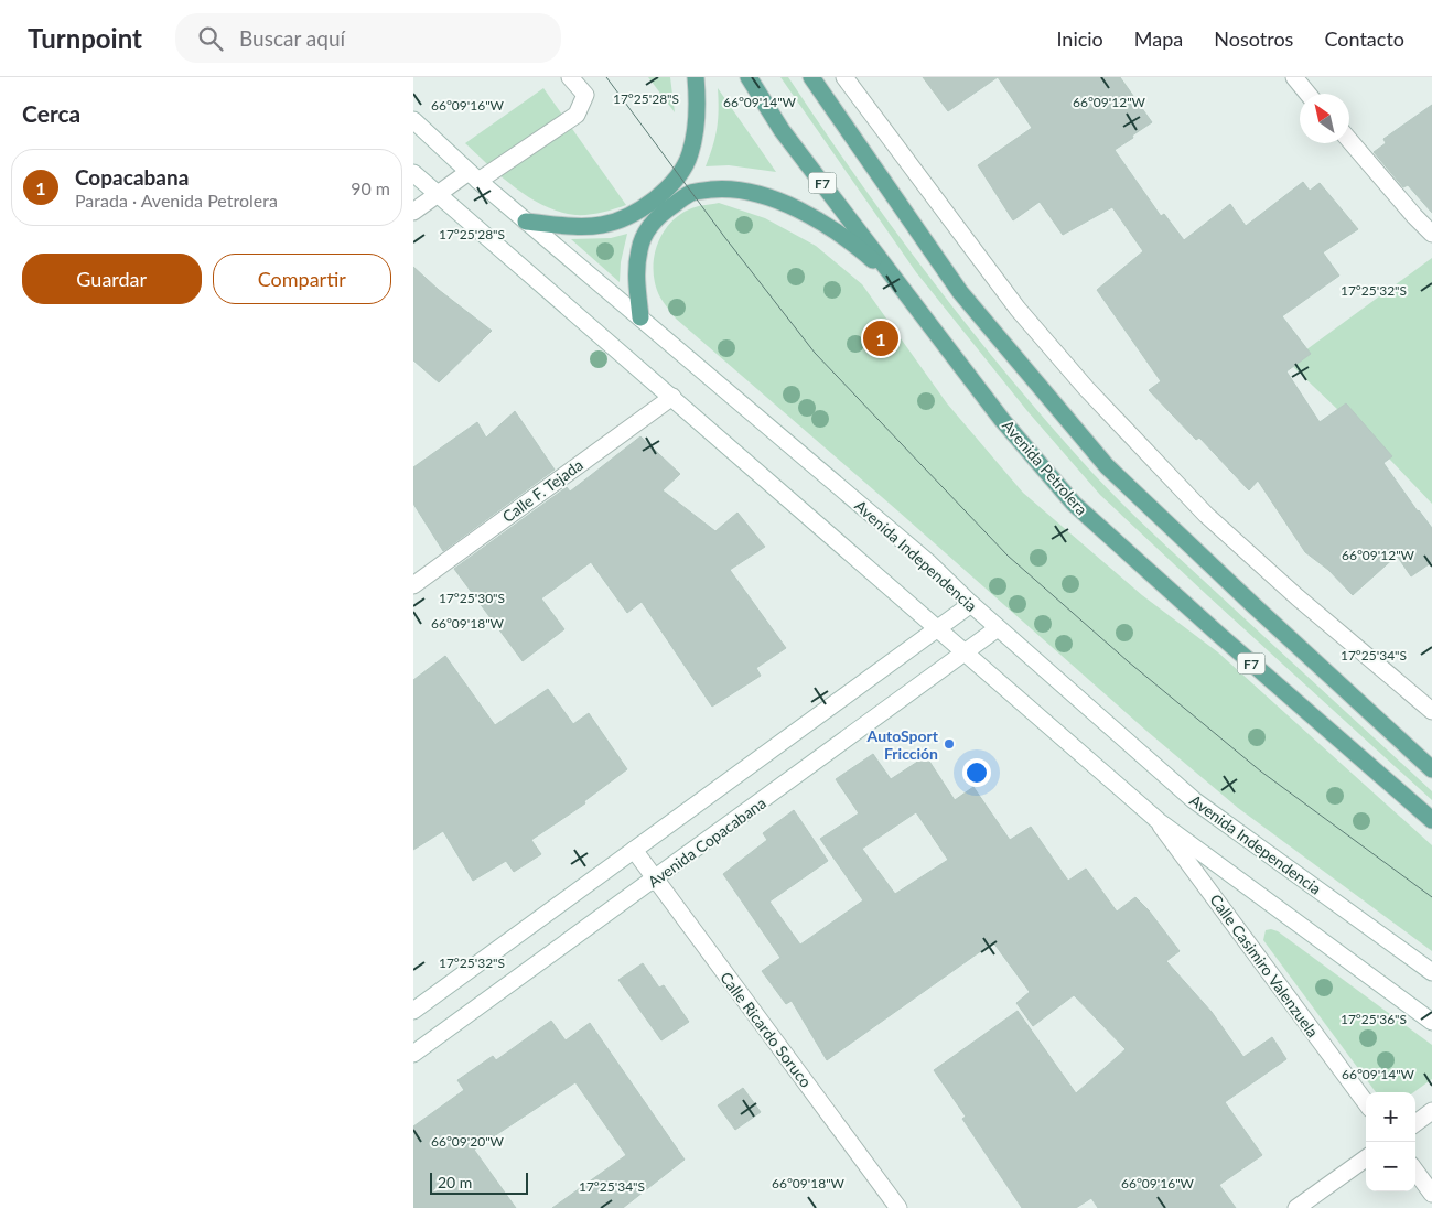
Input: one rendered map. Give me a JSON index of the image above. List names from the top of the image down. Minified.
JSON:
{"streets":{"main road":["F7","Avenida Petrolera","Calle F. Tejada","Avenida Independencia","Avenida Copacabana","Calle Casimiro Valenzuela","Calle Ricardo Soruco"]},"crossings":[["Avenida Independencia","Avenida Copacabana"],["Avenida Copacabana","Calle Ricardo Soruco"]],"places":["AutoSport Fricción"],"scale_bar":"20 m","north":"top left","page":{"header":"Turnpoint","search":"Buscar aquí","nav":["Inicio","Mapa","Nosotros","Contacto"],"heading":"Cerca","list":[{"mark":"1","name":"Copacabana","note":"Parada · Avenida Petrolera","value":"90 m"}],"buttons":["Guardar","Compartir"],"pins":"1","map_buttons":["+","−"],"scale":"20 m"},"coordinates":["17°25'28\"S","66°09'14\"W","66°09'12\"W","66°09'16\"W","17°25'32\"S","17°25'30\"S","66°09'18\"W","17°25'34\"S","17°25'36\"S","66°09'20\"W"]}
